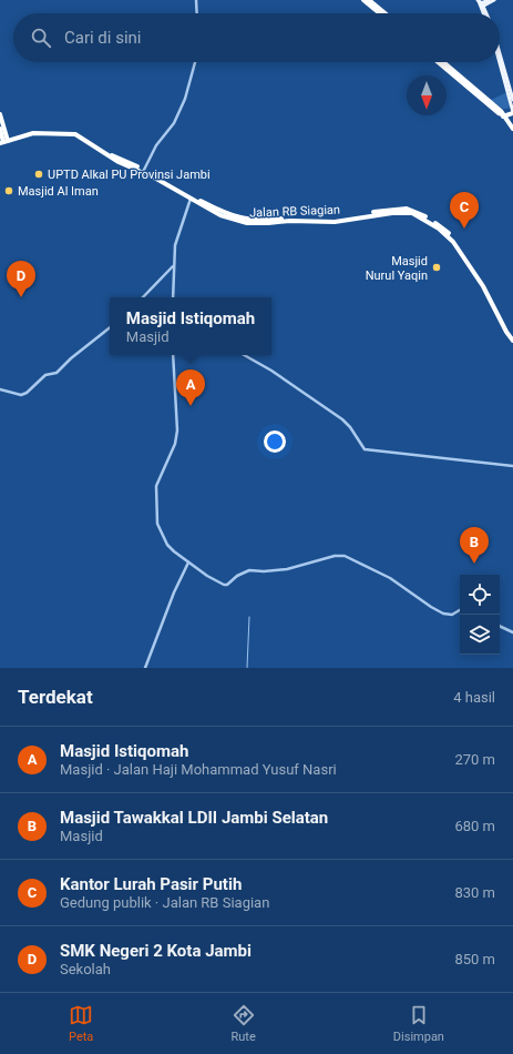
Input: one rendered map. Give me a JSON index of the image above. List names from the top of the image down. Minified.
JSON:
{"streets":{"highway":["Jalan RB Siagian"]},"places":["UPTD Alkal PU Provinsi Jambi","Masjid Al Iman","Masjid Nurul Yaqin"],"north":"bottom","page":{"search":"Cari di sini","pins":["C","D","A","B"],"popup":["Masjid Istiqomah","Masjid"],"heading":["Terdekat","4 hasil"],"list":[{"mark":"A","name":"Masjid Istiqomah","note":"Masjid · Jalan Haji Mohammad Yusuf Nasri","value":"270 m"},{"mark":"B","name":"Masjid Tawakkal LDII Jambi Selatan","note":"Masjid","value":"680 m"},{"mark":"C","name":"Kantor Lurah Pasir Putih","note":"Gedung publik · Jalan RB Siagian","value":"830 m"},{"mark":"D","name":"SMK Negeri 2 Kota Jambi","note":"Sekolah","value":"850 m"}],"nav":["Peta","Rute","Disimpan"]}}
